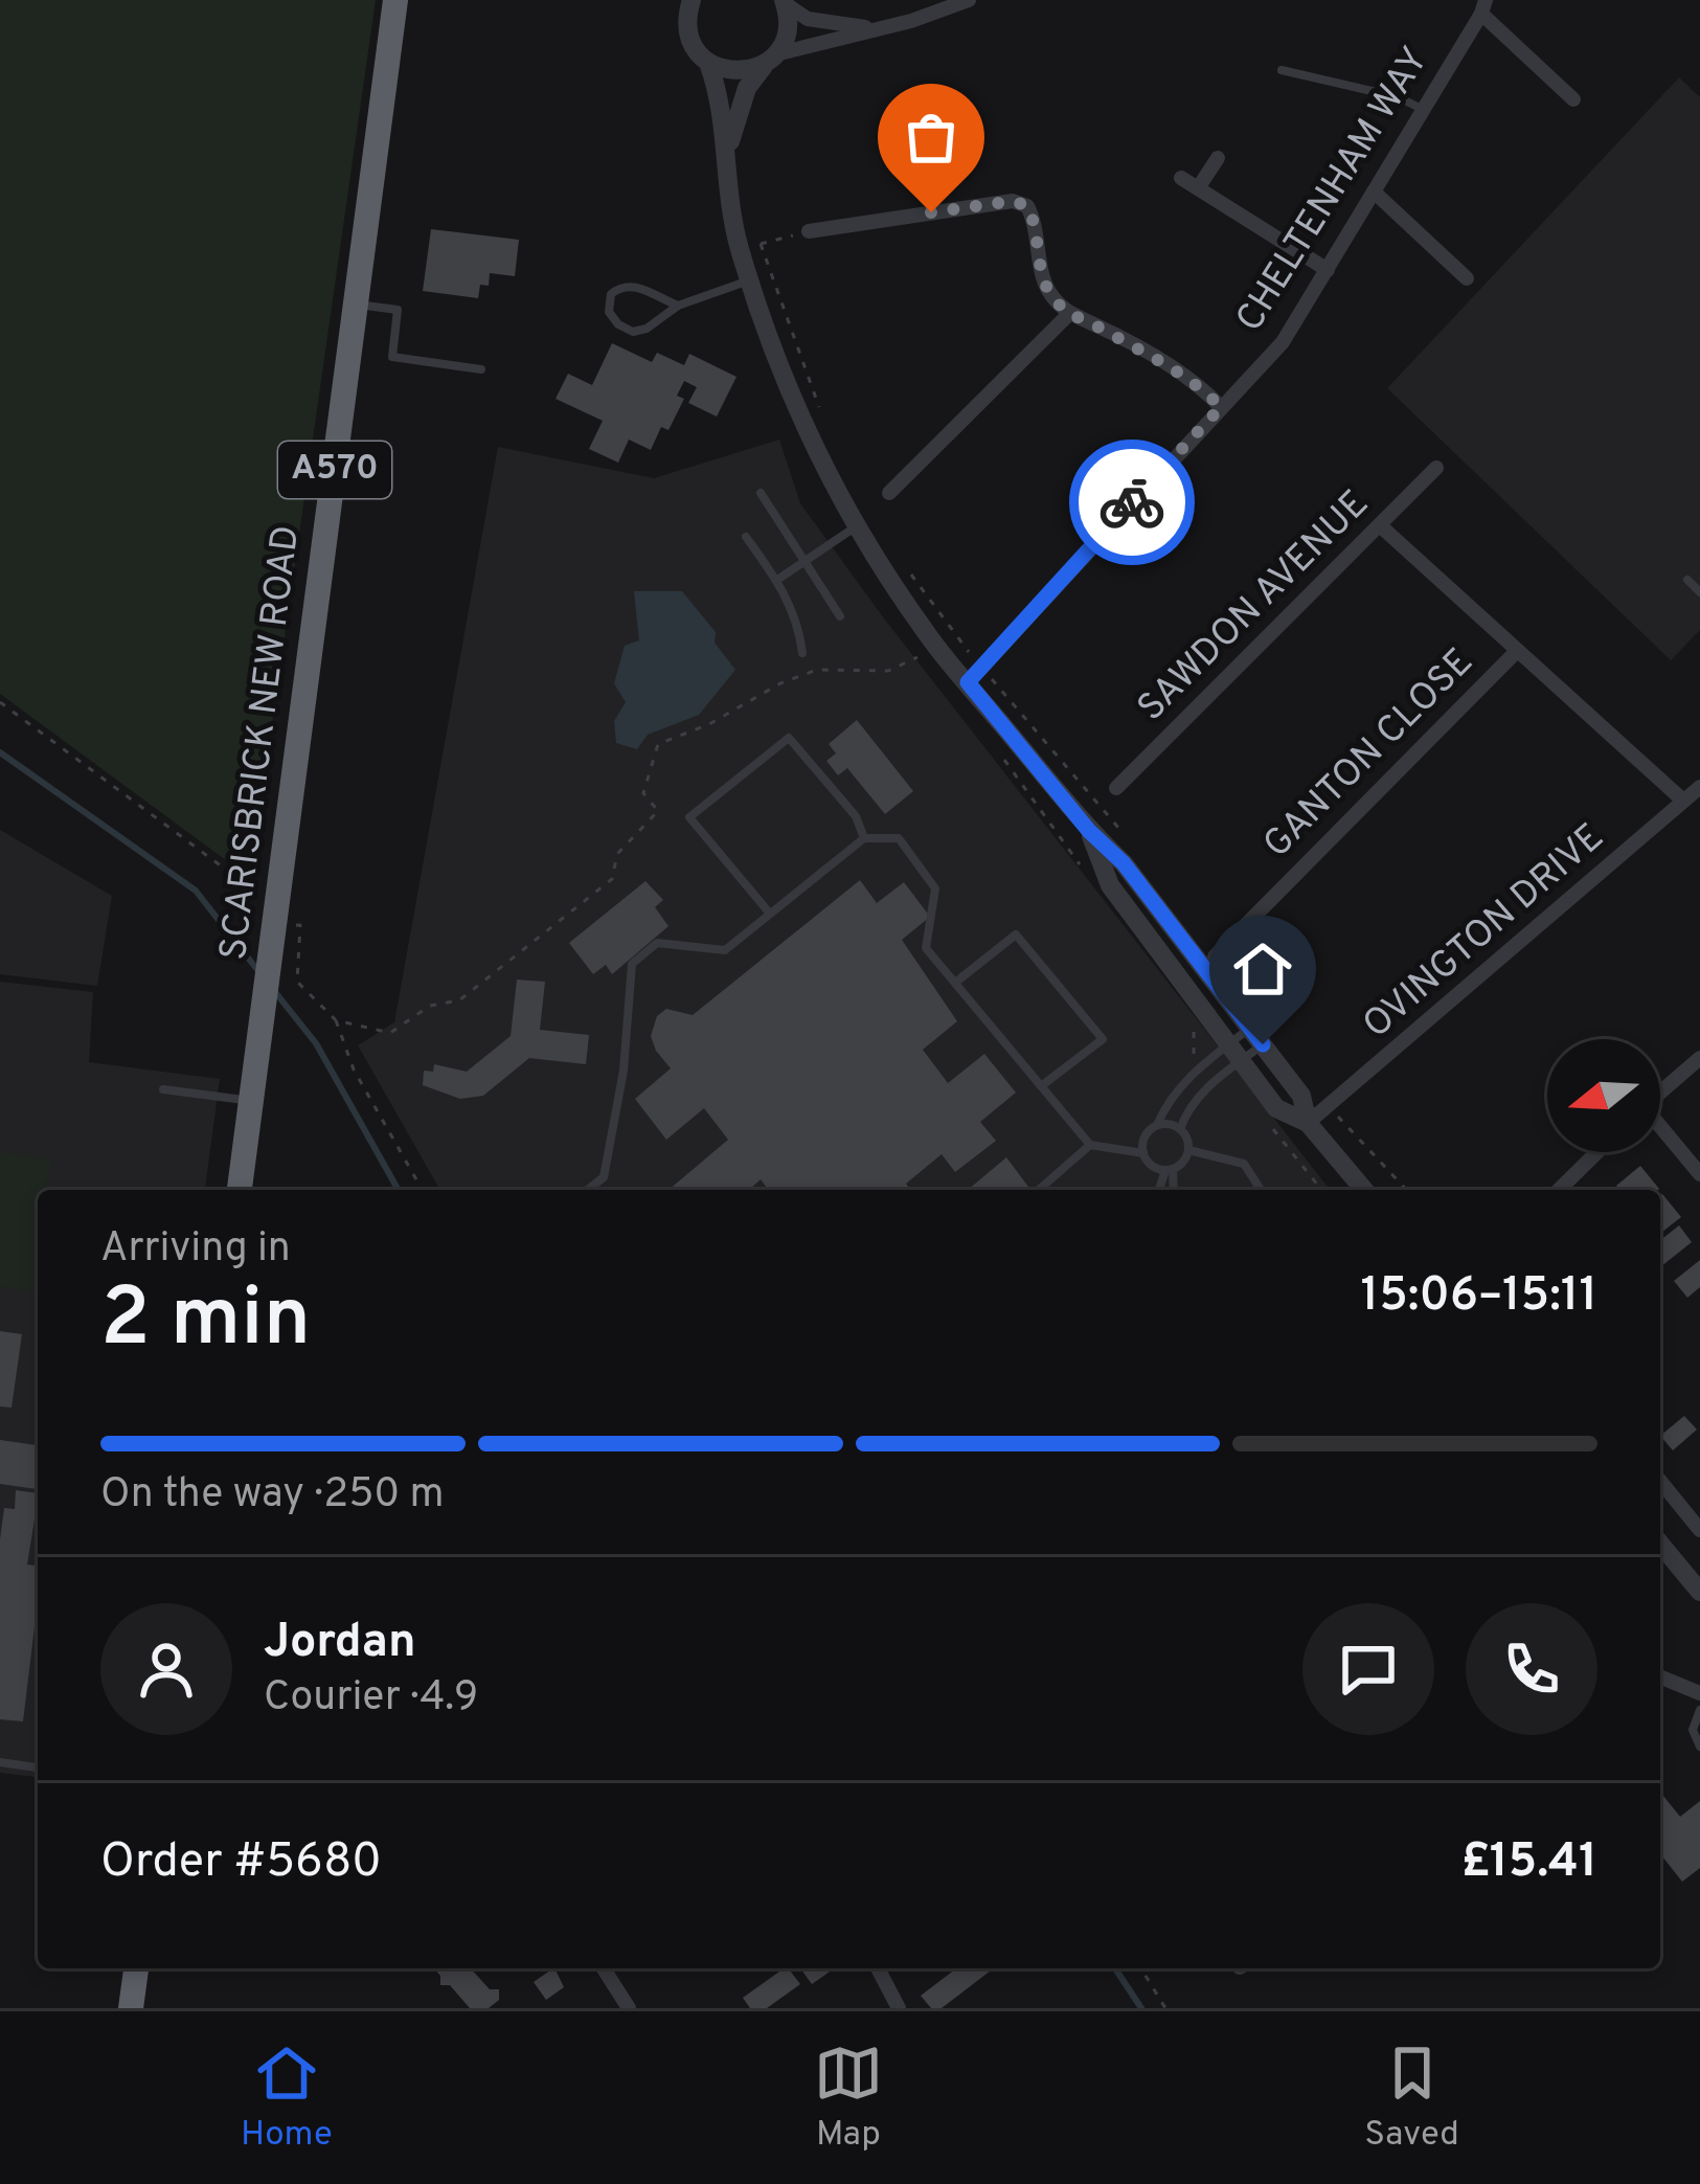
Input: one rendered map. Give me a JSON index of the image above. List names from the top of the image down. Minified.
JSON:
{"streets":{"highway":["A570","SCARISBRICK NEW ROAD"],"street":["CHELTENHAM WAY","SAWDON AVENUE","GANTON CLOSE","OVINGTON DRIVE"]},"north":"left","page":{"heading":["2 min","Arriving in","15:06–15:11"],"panel":["Jordan","Courier · 4.9","Order #5680","£15.41"],"bar":"On the way · 250 m","tabs":["Home","Map","Saved"]}}
